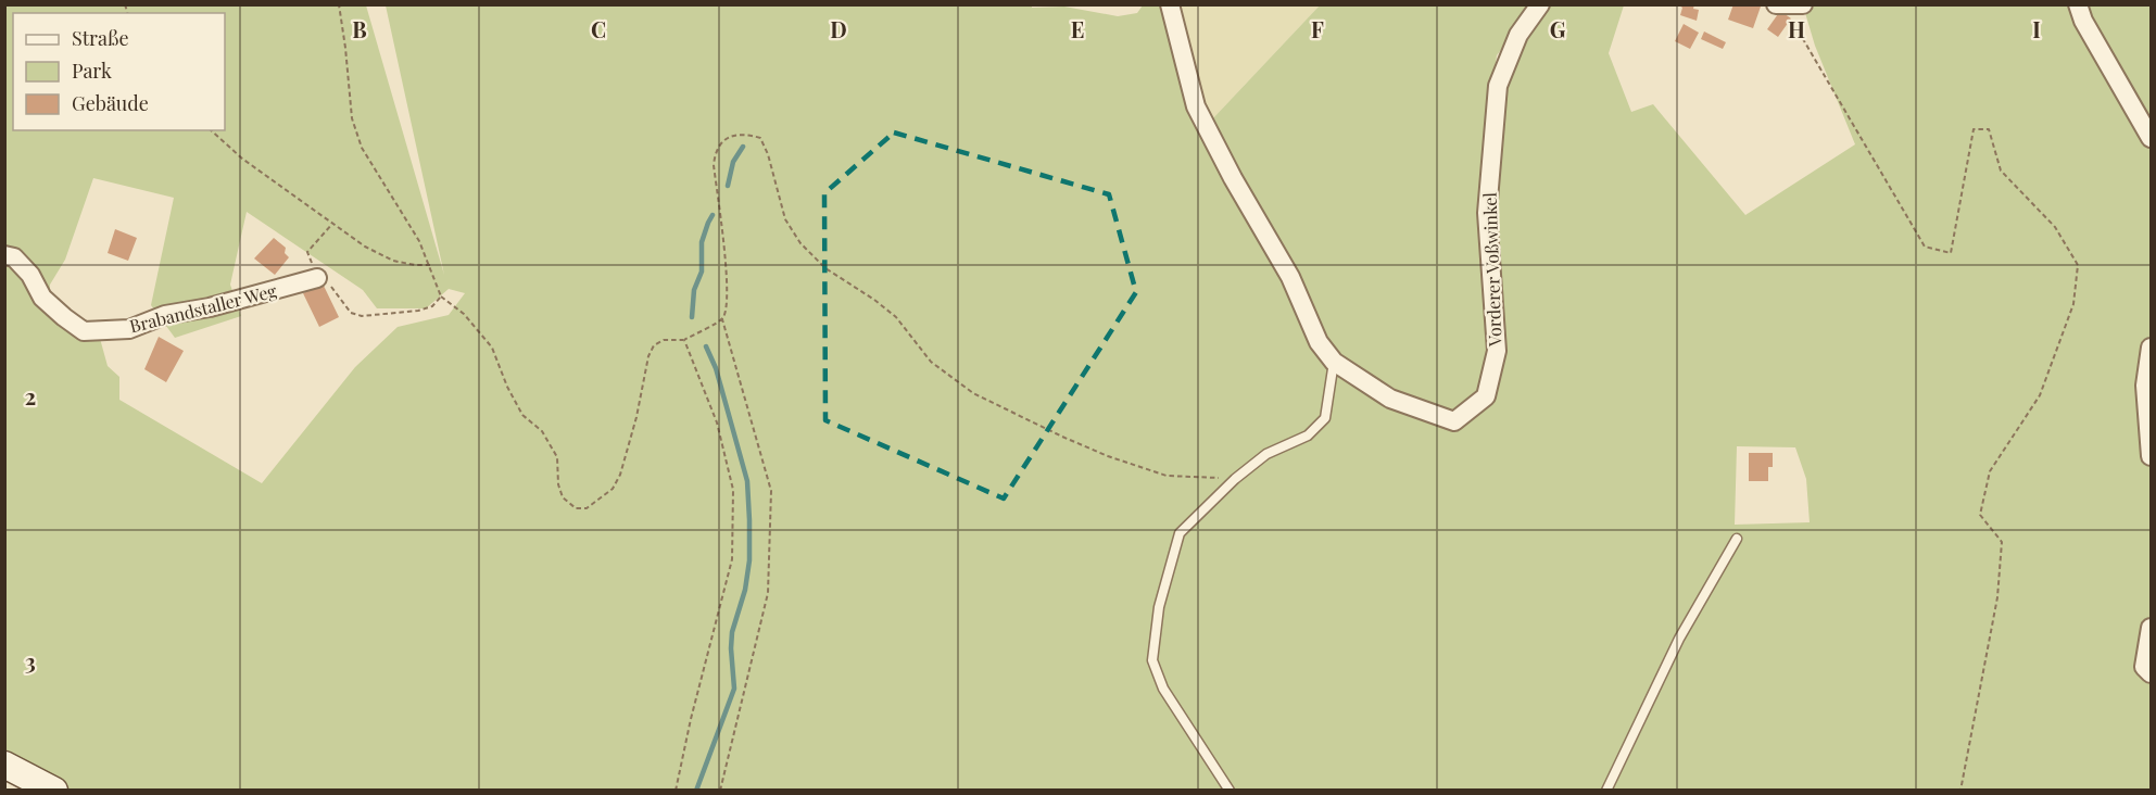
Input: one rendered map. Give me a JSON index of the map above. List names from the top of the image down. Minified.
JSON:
{"streets":{"street":["Vorderer Voßwinkel","Brabandstaller Weg"]},"legend":["Straße","Park","Gebäude"],"grid":{"columns":["B","C","D","E","F","G","H","I"],"rows":["2","3"]}}
